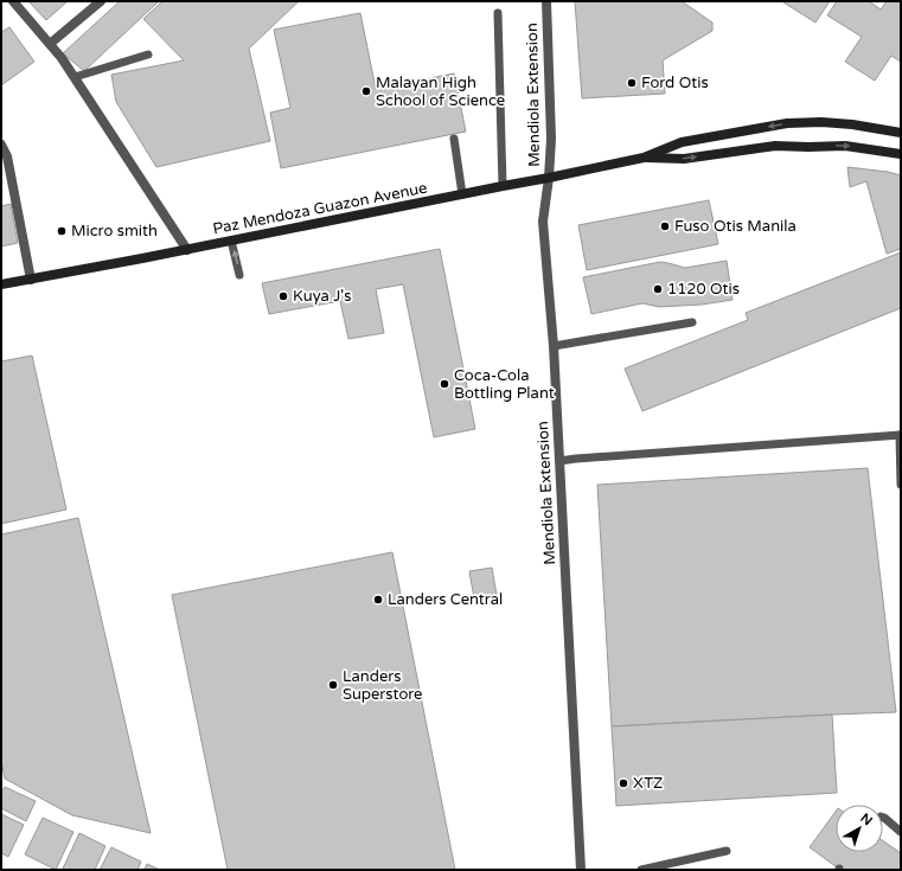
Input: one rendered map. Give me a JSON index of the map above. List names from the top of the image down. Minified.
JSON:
{"streets":{"main road":["Paz Mendoza Guazon Avenue"],"street":["Mendiola Extension"]},"crossings":[["Mendiola Extension","Paz Mendoza Guazon Avenue"]],"places":["Ford Otis","Malayan High School of Science","Fuso Otis Manila","Micro smith","1120 Otis","Kuya J's","Coca-Cola Bottling Plant","Landers Central","Landers Superstore","XTZ"],"north":"top right"}
